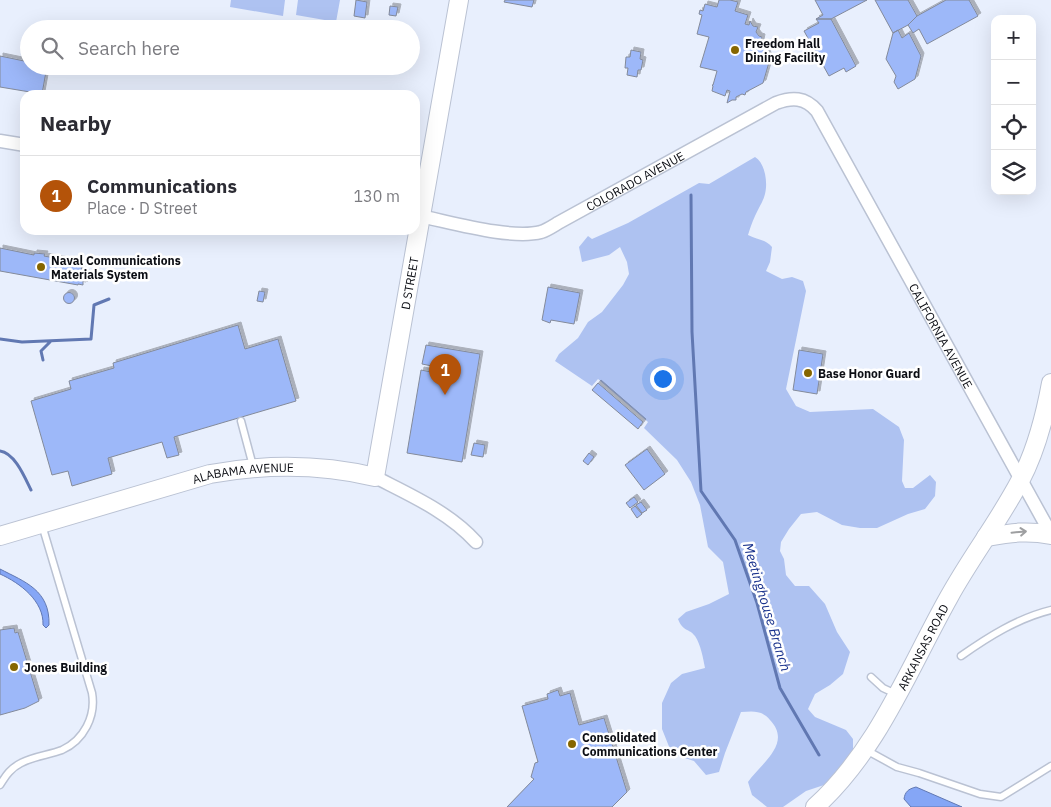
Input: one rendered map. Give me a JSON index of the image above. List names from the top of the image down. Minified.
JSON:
{"streets":{"street":["COLORADO AVENUE","D STREET","CALIFORNIA AVENUE","ALABAMA AVENUE","ARKANSAS ROAD"]},"crossings":[["COLORADO AVENUE","CALIFORNIA AVENUE"],["D STREET","ALABAMA AVENUE"],["CALIFORNIA AVENUE","ARKANSAS ROAD"]],"water":["Meetinghouse Branch"],"places":["Freedom Hall Dining Facility","Naval Communications Materials System","Base Honor Guard","Jones Building","Consolidated Communications Center"],"page":{"map_buttons":["+","−"],"search":"Search here","heading":"Nearby","list":[{"mark":"1","name":"Communications","note":"Place · D Street","value":"130 m"}],"pins":"1"}}
